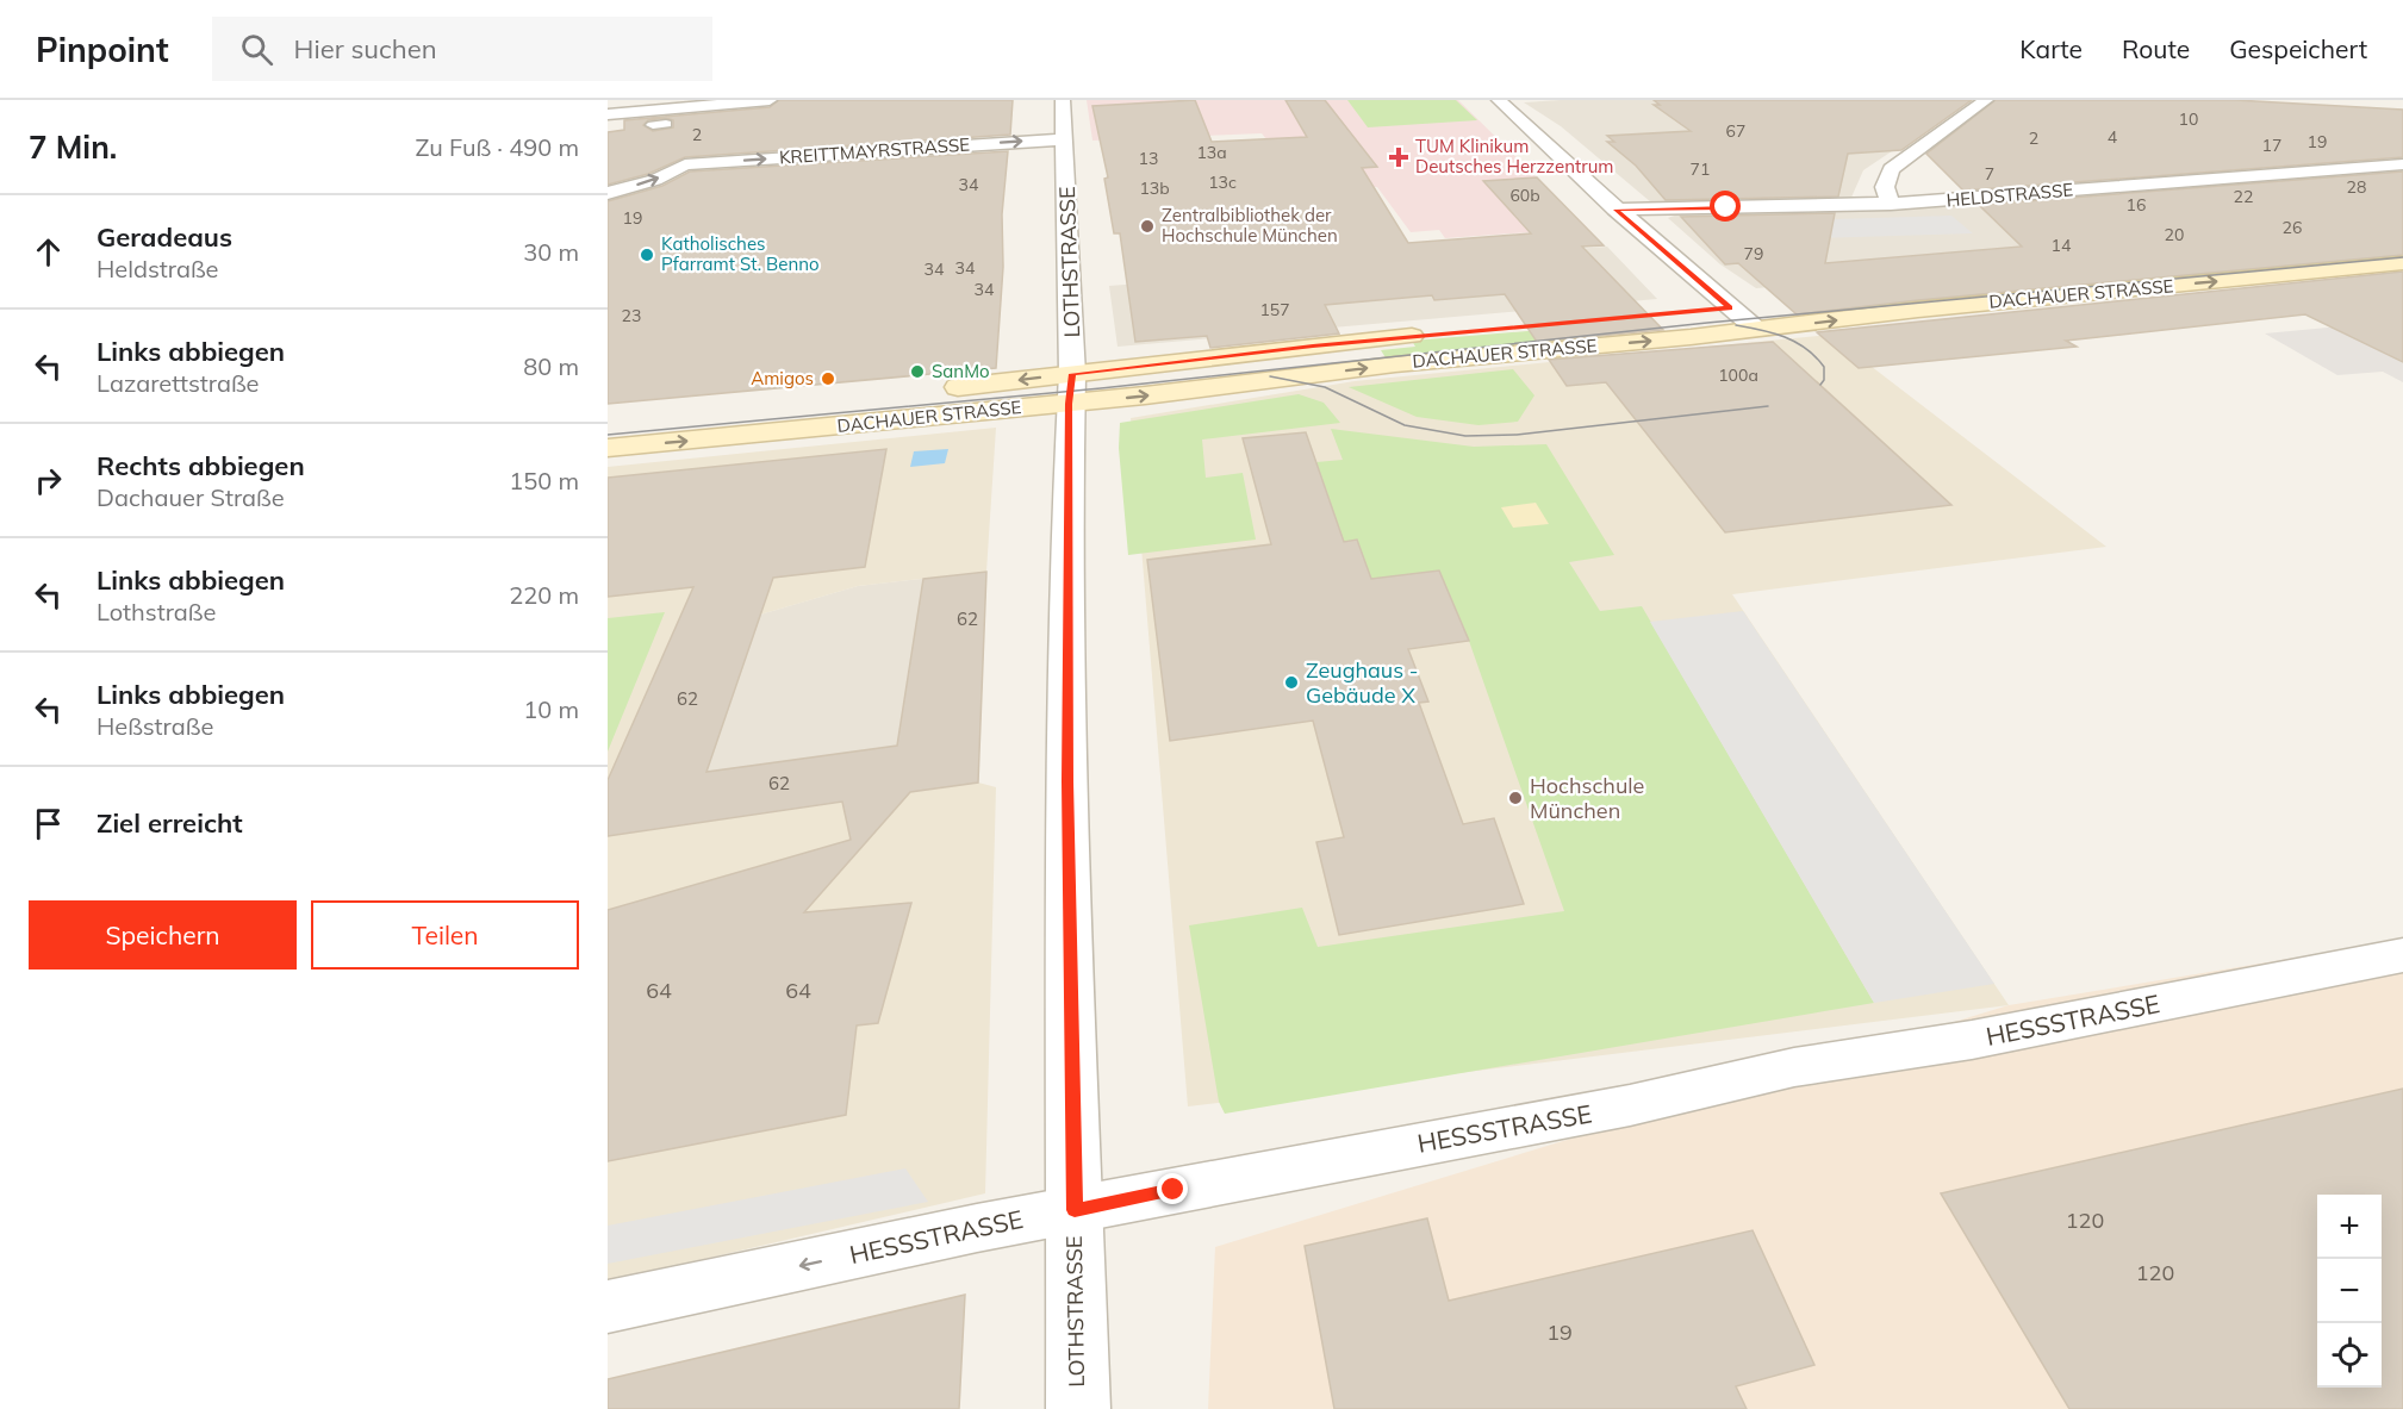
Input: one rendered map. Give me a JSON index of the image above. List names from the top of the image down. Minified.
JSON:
{"streets":{"main road":["DACHAUER STRASSE"],"street":["KREITTMAYRSTRASSE","HELDSTRASSE","LOTHSTRASSE","HESSSTRASSE"]},"crossings":[["KREITTMAYRSTRASSE","LOTHSTRASSE"],["LOTHSTRASSE","DACHAUER STRASSE"],["LOTHSTRASSE","HESSSTRASSE"]],"one_way":["KREITTMAYRSTRASSE"],"places":{"health":["TUM Klinikum Deutsches Herzzentrum"],"other":["Zentralbibliothek der Hochschule München","Katholisches Pfarramt St. Benno","SanMo","Amigos","Zeughaus - Gebäude X","Hochschule München"]},"house_numbers":["10","67","2","4","2","19","17","13a","13","71","7","13c","34","28","13b","60b","22","16","19","26","20","14","79","34","34","34","157","23","100a","62","62","62","64","64","120","120","19"],"page":{"header":"Pinpoint","search":"Hier suchen","nav":["Karte","Route","Gespeichert"],"heading":["7 Min.","Zu Fuß · 490 m"],"list":[["Geradeaus","Heldstraße","30 m"],["Links abbiegen","Lazarettstraße","80 m"],["Rechts abbiegen","Dachauer Straße","150 m"],["Links abbiegen","Lothstraße","220 m"],["Links abbiegen","Heßstraße","10 m"],"Ziel erreicht"],"buttons":["Speichern","Teilen"],"map_buttons":["+","−"]}}
